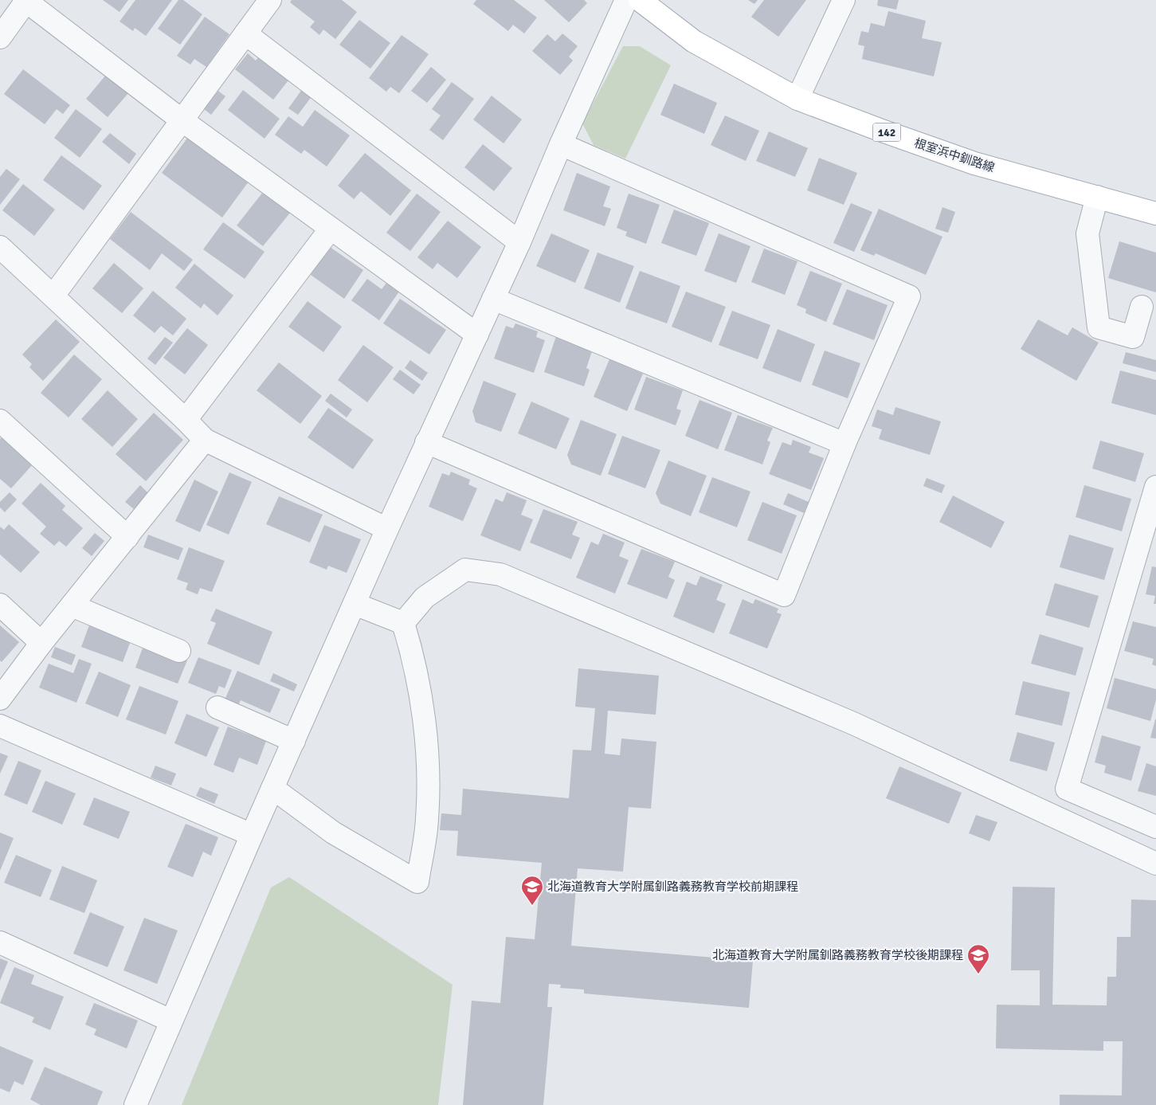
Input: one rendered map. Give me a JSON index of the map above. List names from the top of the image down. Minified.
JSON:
{"streets":{"main road":["142","根室浜中釧路線"]},"places":{"school or university":["北海道教育大学附属釧路義務教育学校前期課程","北海道教育大学附属釧路義務教育学校後期課程"]}}
